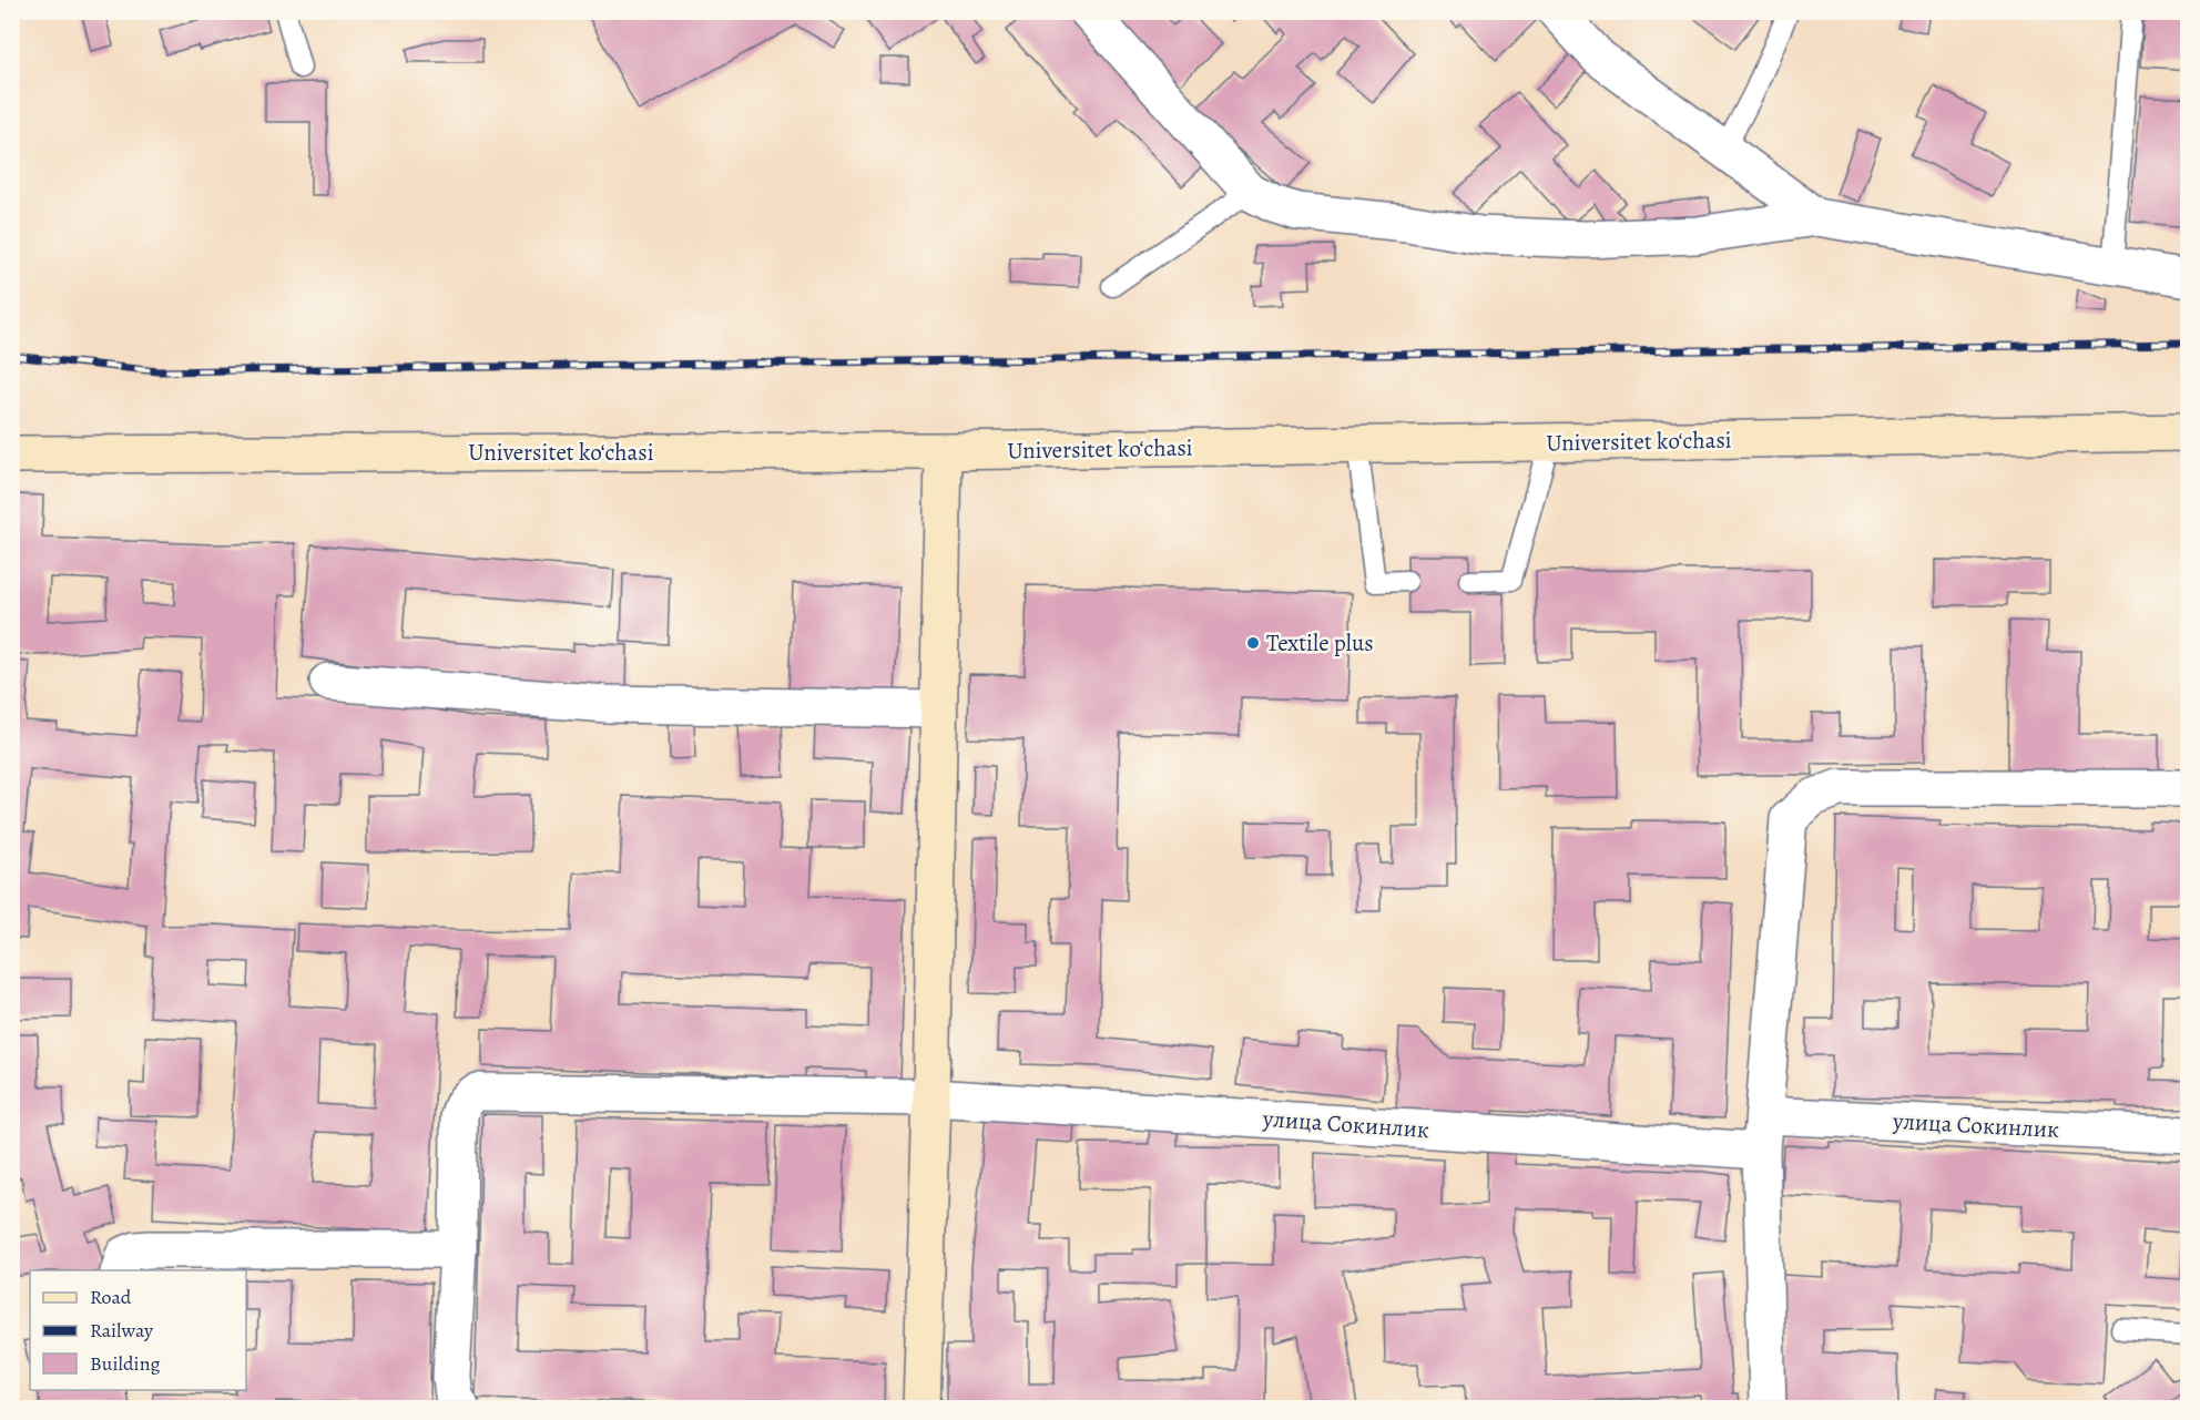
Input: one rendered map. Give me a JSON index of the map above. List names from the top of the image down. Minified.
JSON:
{"streets":{"main road":["Universitet kо‘chasi"],"street":["улица Сокинлик"]},"places":["Textile plus"],"legend":["Road","Railway","Building"]}
